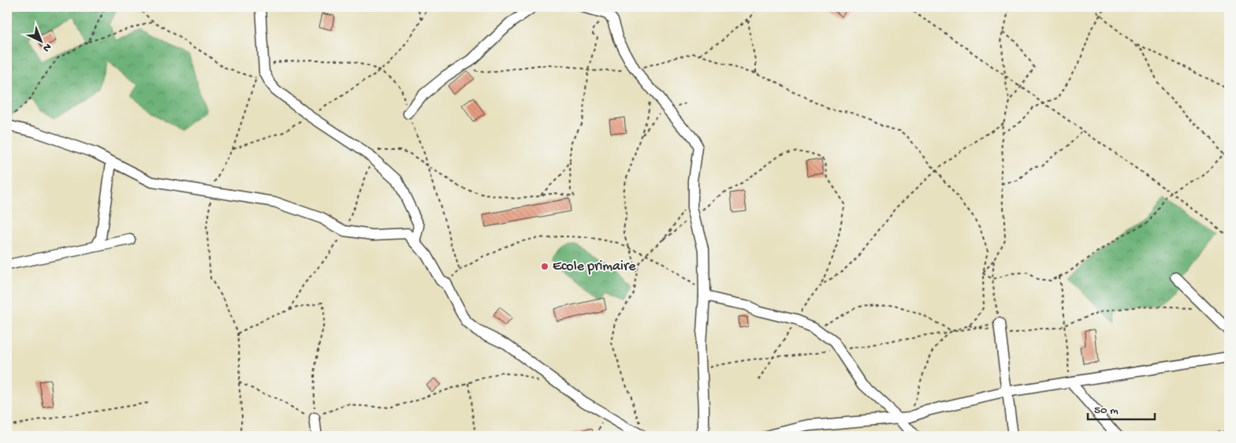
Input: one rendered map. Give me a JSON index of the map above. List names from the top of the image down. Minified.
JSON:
{"places":["Ecole primaire"],"scale_bar":"50 m","north":"bottom right"}
